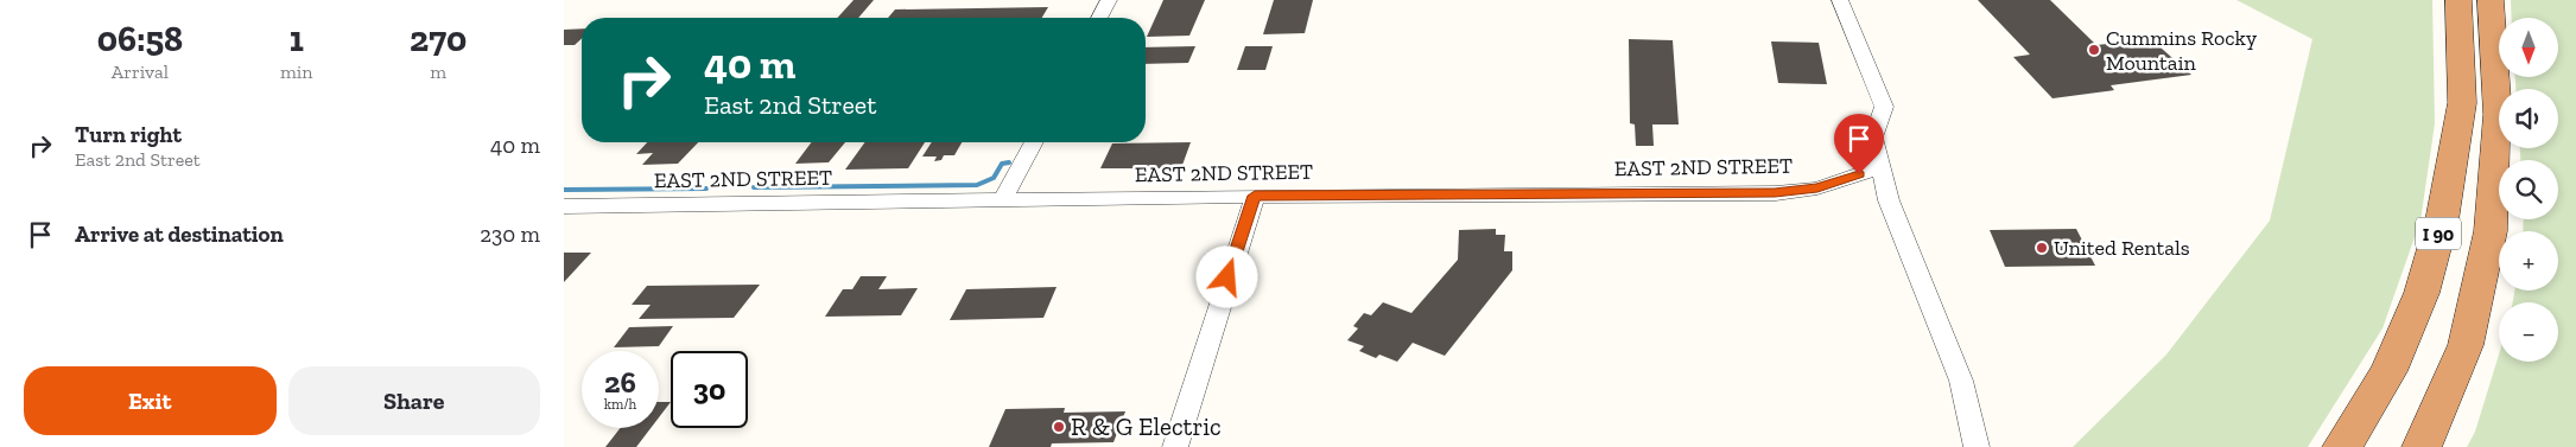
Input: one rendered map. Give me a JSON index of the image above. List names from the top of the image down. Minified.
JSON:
{"streets":{"highway":["I 90"],"street":["EAST 2ND STREET"]},"places":["Cummins Rocky Mountain","United Rentals","R & G Electric"],"north":"bottom","page":{"eta":["06:58","Arrival","1","min","270","m"],"map_buttons":["+","−"],"turn":["40 m","East 2nd Street"],"list":[{"name":"Turn right","note":"East 2nd Street","value":"40 m"},{"name":"Arrive at destination","value":"230 m"}],"speed":"26 km/h","limit":"30","buttons":["Exit","Share"]}}
